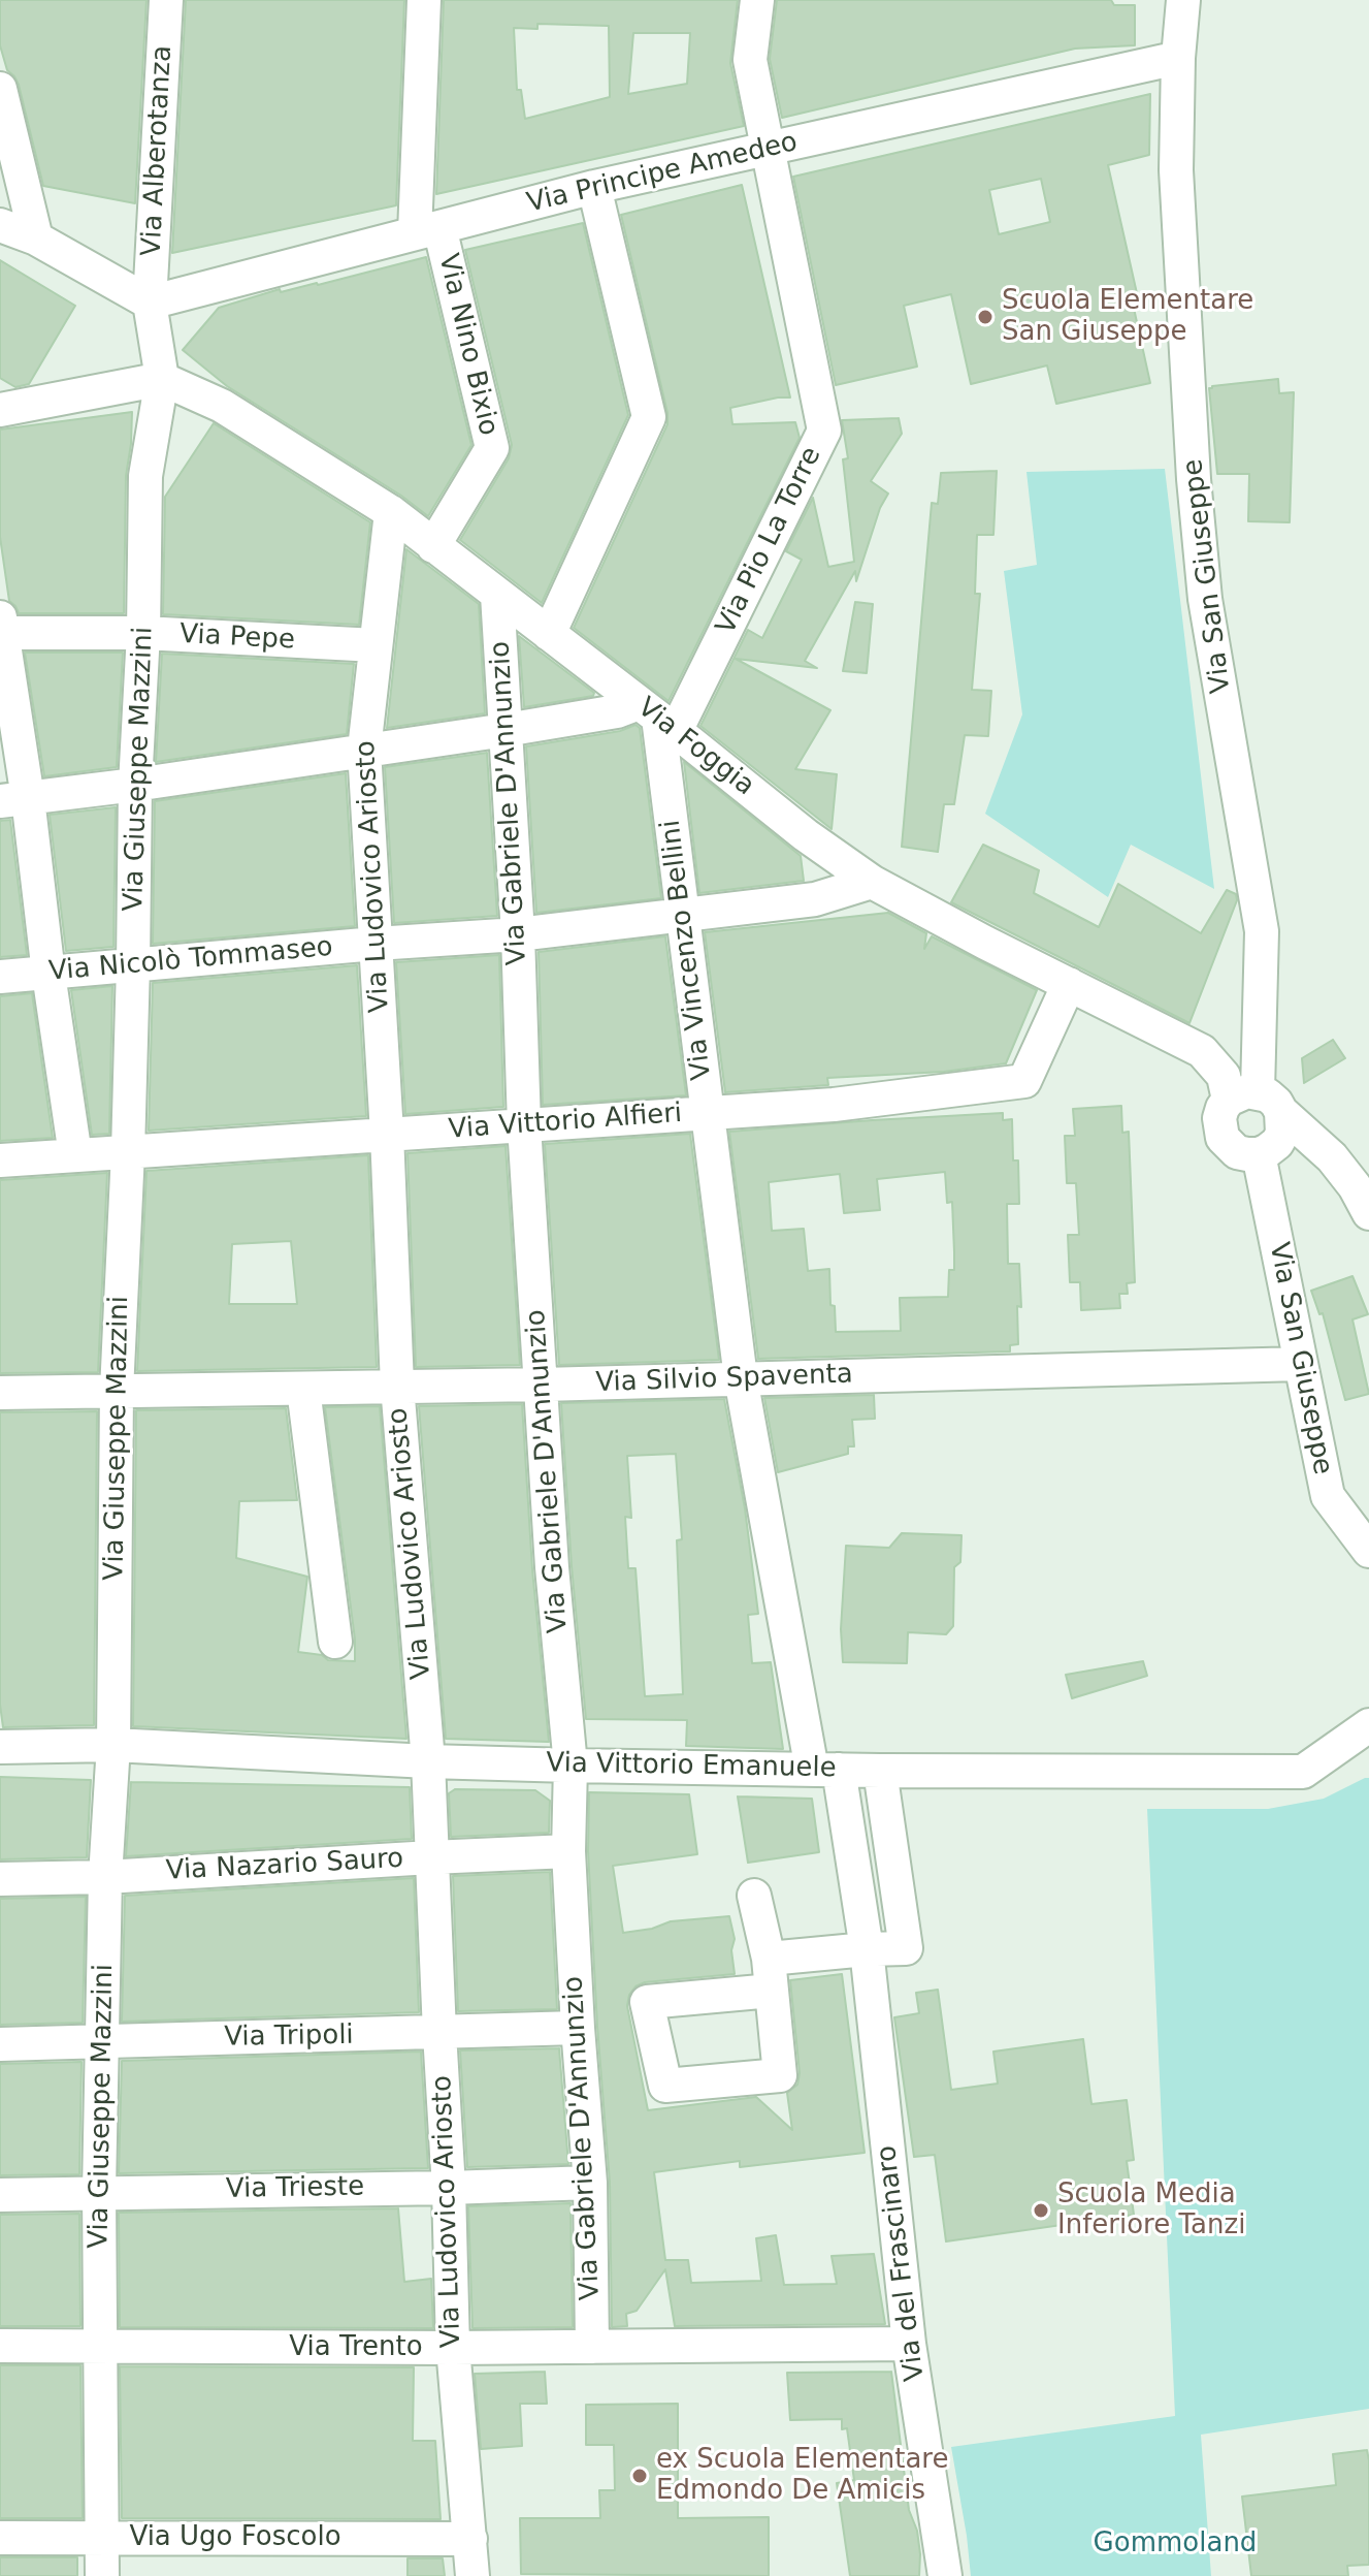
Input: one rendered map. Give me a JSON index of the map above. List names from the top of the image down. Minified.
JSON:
{"streets":{"street":["Via Alberotanza","Via Principe Amedeo","Via Nino Bixio","Via Pio La Torre","Via San Giuseppe","Via Pepe","Via Foggia","Via Giuseppe Mazzini","Via Gabriele D'Annunzio","Via Ludovico Ariosto","Via Vincenzo Bellini","Via Nicolò Tommaseo","Via Vittorio Alfieri","Via Silvio Spaventa","Via Vittorio Emanuele","Via Nazario Sauro","Via Tripoli","Via Trieste","Via del Frascinaro","Via Trento","Via Ugo Foscolo"]},"crossings":[["Via Alberotanza","Via Principe Amedeo"],["Via Alberotanza","Via Giuseppe Mazzini"],["Via Principe Amedeo","Via Nino Bixio"],["Via Principe Amedeo","Via Pio La Torre"],["Via Principe Amedeo","Via San Giuseppe"],["Via Principe Amedeo","Via Giuseppe Mazzini"],["Via Nino Bixio","Via Foggia"],["Via Pio La Torre","Via Foggia"],["Via Pio La Torre","Via Vincenzo Bellini"],["Via San Giuseppe","Via Foggia"],["Via San Giuseppe","Via Silvio Spaventa"],["Via Pepe","Via Giuseppe Mazzini"],["Via Pepe","Via Ludovico Ariosto"],["Via Foggia","Via Giuseppe Mazzini"],["Via Foggia","Via Gabriele D'Annunzio"],["Via Foggia","Via Ludovico Ariosto"],["Via Foggia","Via Vincenzo Bellini"],["Via Foggia","Via Nicolò Tommaseo"],["Via Foggia","Via Vittorio Alfieri"],["Via Giuseppe Mazzini","Via Nicolò Tommaseo"],["Via Giuseppe Mazzini","Via Vittorio Alfieri"],["Via Giuseppe Mazzini","Via Silvio Spaventa"],["Via Giuseppe Mazzini","Via Vittorio Emanuele"],["Via Giuseppe Mazzini","Via Nazario Sauro"],["Via Giuseppe Mazzini","Via Tripoli"],["Via Giuseppe Mazzini","Via Trieste"],["Via Giuseppe Mazzini","Via Trento"],["Via Giuseppe Mazzini","Via Ugo Foscolo"],["Via Gabriele D'Annunzio","Via Nicolò Tommaseo"],["Via Gabriele D'Annunzio","Via Vittorio Alfieri"],["Via Gabriele D'Annunzio","Via Silvio Spaventa"],["Via Gabriele D'Annunzio","Via Vittorio Emanuele"],["Via Gabriele D'Annunzio","Via Nazario Sauro"],["Via Gabriele D'Annunzio","Via Tripoli"],["Via Gabriele D'Annunzio","Via Trieste"],["Via Gabriele D'Annunzio","Via Trento"],["Via Ludovico Ariosto","Via Nicolò Tommaseo"],["Via Ludovico Ariosto","Via Vittorio Alfieri"],["Via Ludovico Ariosto","Via Silvio Spaventa"],["Via Ludovico Ariosto","Via Vittorio Emanuele"],["Via Ludovico Ariosto","Via Nazario Sauro"],["Via Ludovico Ariosto","Via Tripoli"],["Via Ludovico Ariosto","Via Trieste"],["Via Ludovico Ariosto","Via Trento"],["Via Ludovico Ariosto","Via Ugo Foscolo"],["Via Vincenzo Bellini","Via Nicolò Tommaseo"],["Via Vincenzo Bellini","Via Vittorio Alfieri"],["Via Vincenzo Bellini","Via Silvio Spaventa"],["Via Vincenzo Bellini","Via Vittorio Emanuele"],["Via Vincenzo Bellini","Via del Frascinaro"],["Via Vittorio Emanuele","Via del Frascinaro"],["Via del Frascinaro","Via Trento"]],"parks":["Gommoland"],"places":["Scuola Elementare San Giuseppe","Scuola Media Inferiore Tanzi","ex Scuola Elementare Edmondo De Amicis"]}
